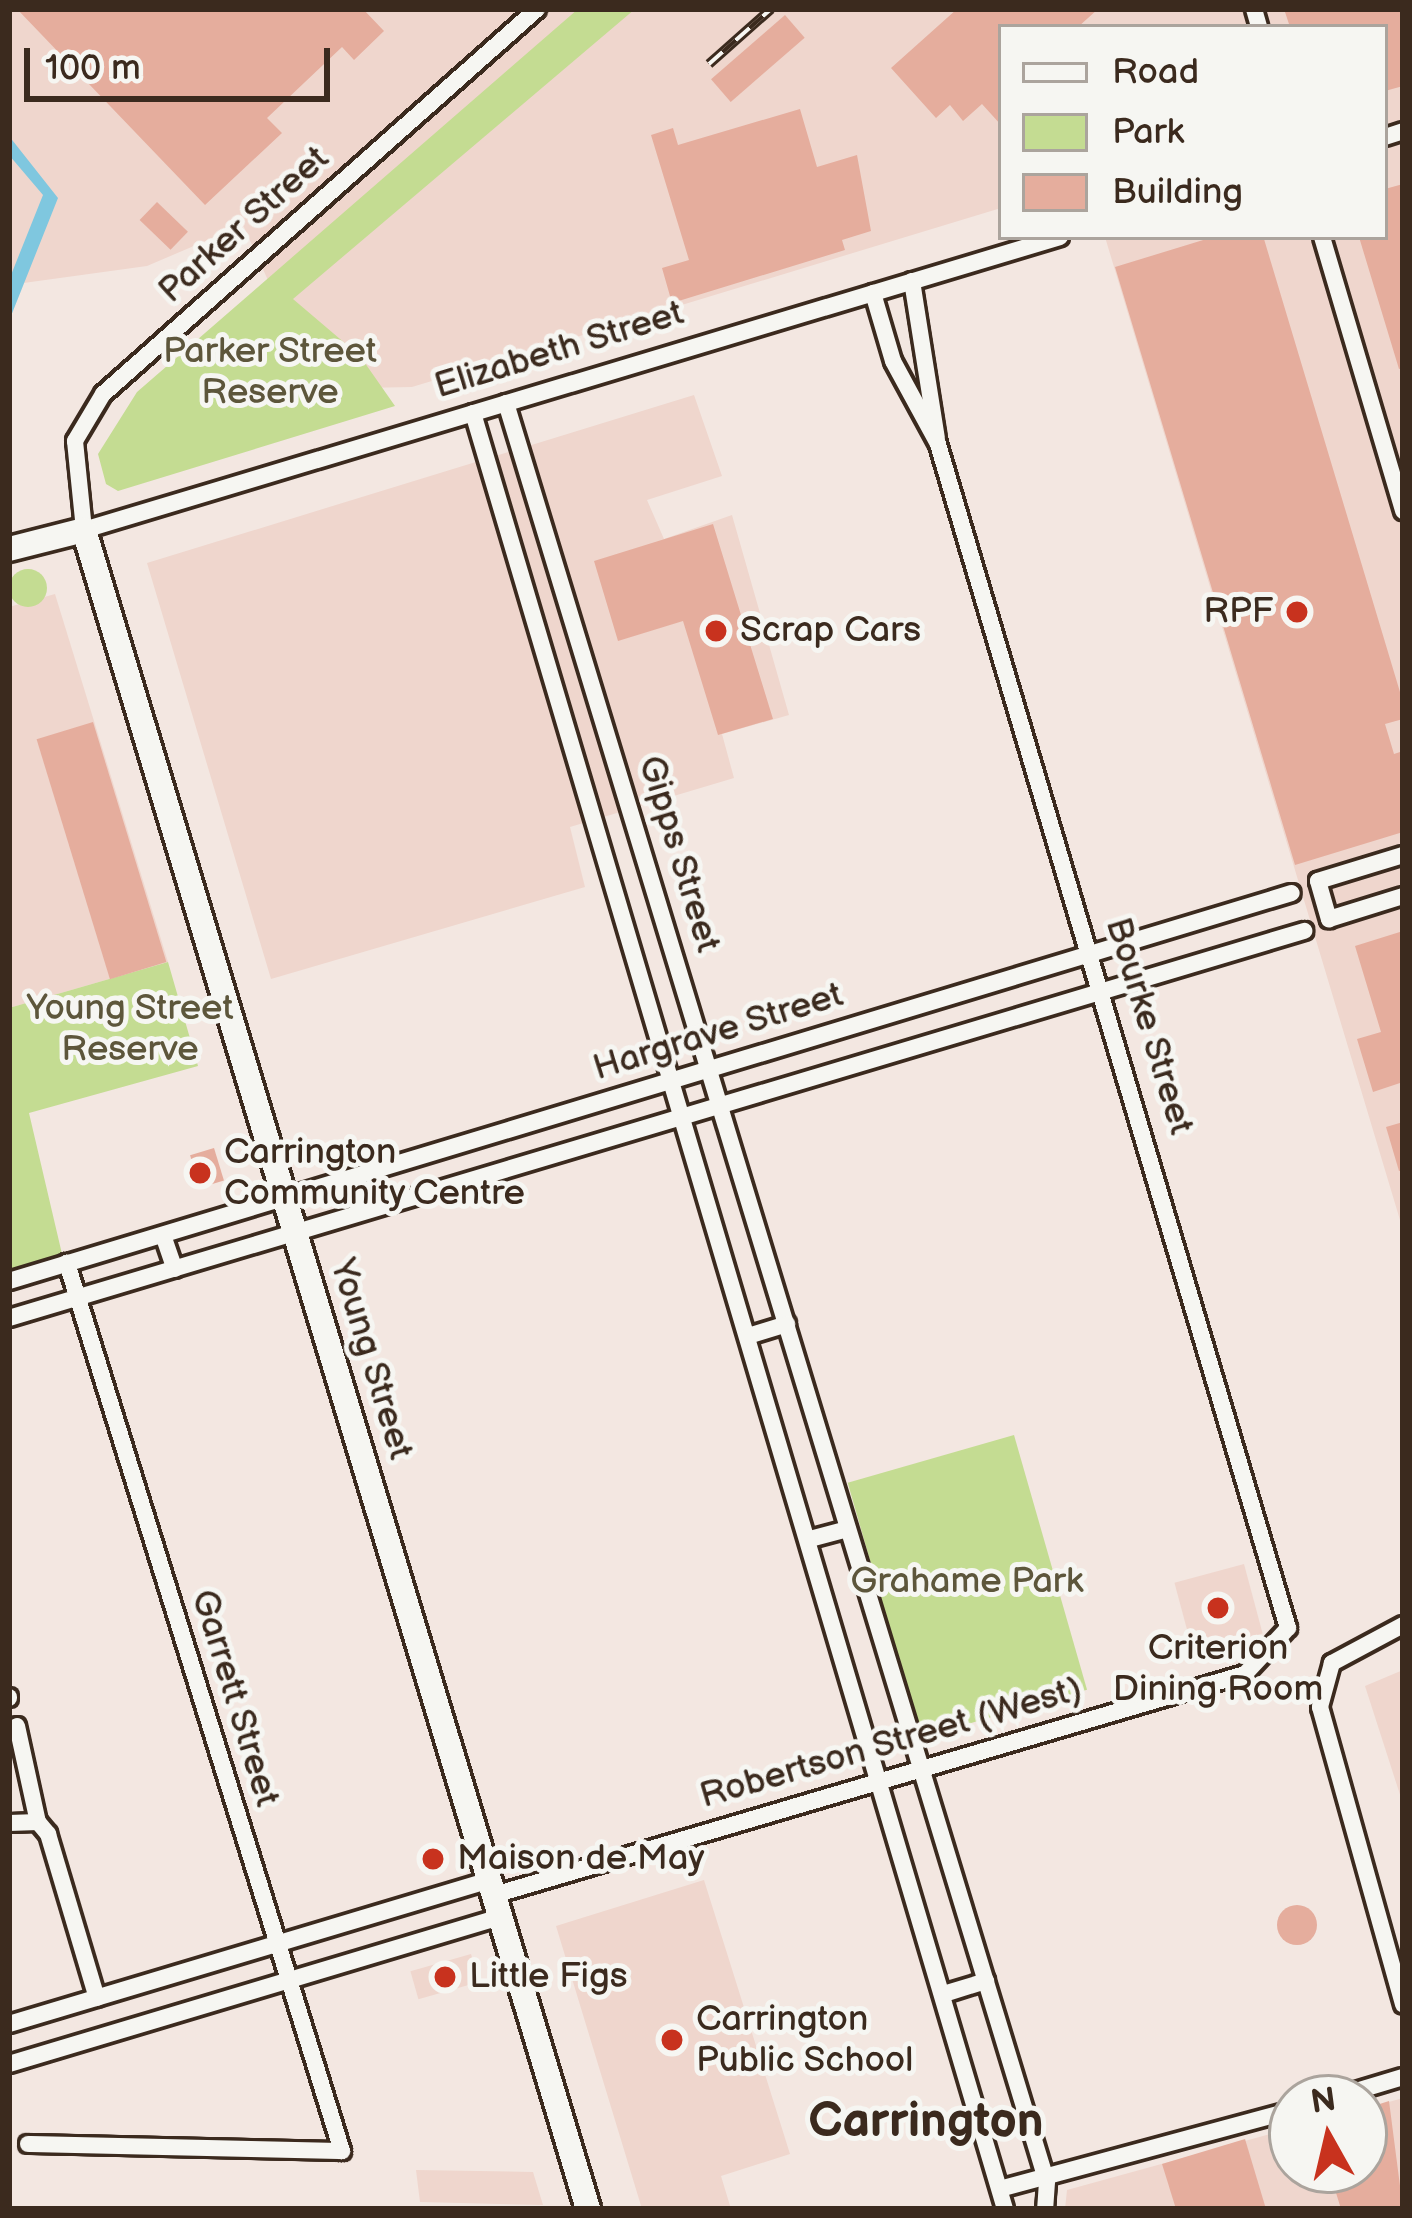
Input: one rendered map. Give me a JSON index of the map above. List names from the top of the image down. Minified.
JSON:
{"streets":{"main road":["Elizabeth Street","Young Street"],"street":["Parker Street","Gipps Street","Bourke Street","Hargrave Street","Garrett Street","Robertson Street (West)"]},"crossings":[["Parker Street","Elizabeth Street"],["Parker Street","Young Street"],["Elizabeth Street","Gipps Street"],["Elizabeth Street","Bourke Street"],["Elizabeth Street","Young Street"],["Gipps Street","Hargrave Street"],["Gipps Street","Robertson Street (West)"],["Bourke Street","Hargrave Street"],["Bourke Street","Robertson Street (West)"],["Hargrave Street","Young Street"],["Hargrave Street","Garrett Street"],["Young Street","Robertson Street (West)"],["Garrett Street","Robertson Street (West)"]],"districts":["Carrington"],"parks":["Parker Street Reserve","Young Street Reserve","Grahame Park"],"places":["RPF","Scrap Cars","Carrington Community Centre","Criterion Dining Room","Maison de May","Little Figs","Carrington Public School"],"legend":["Road","Park","Building"],"scale_bar":"100 m","north":"top"}
